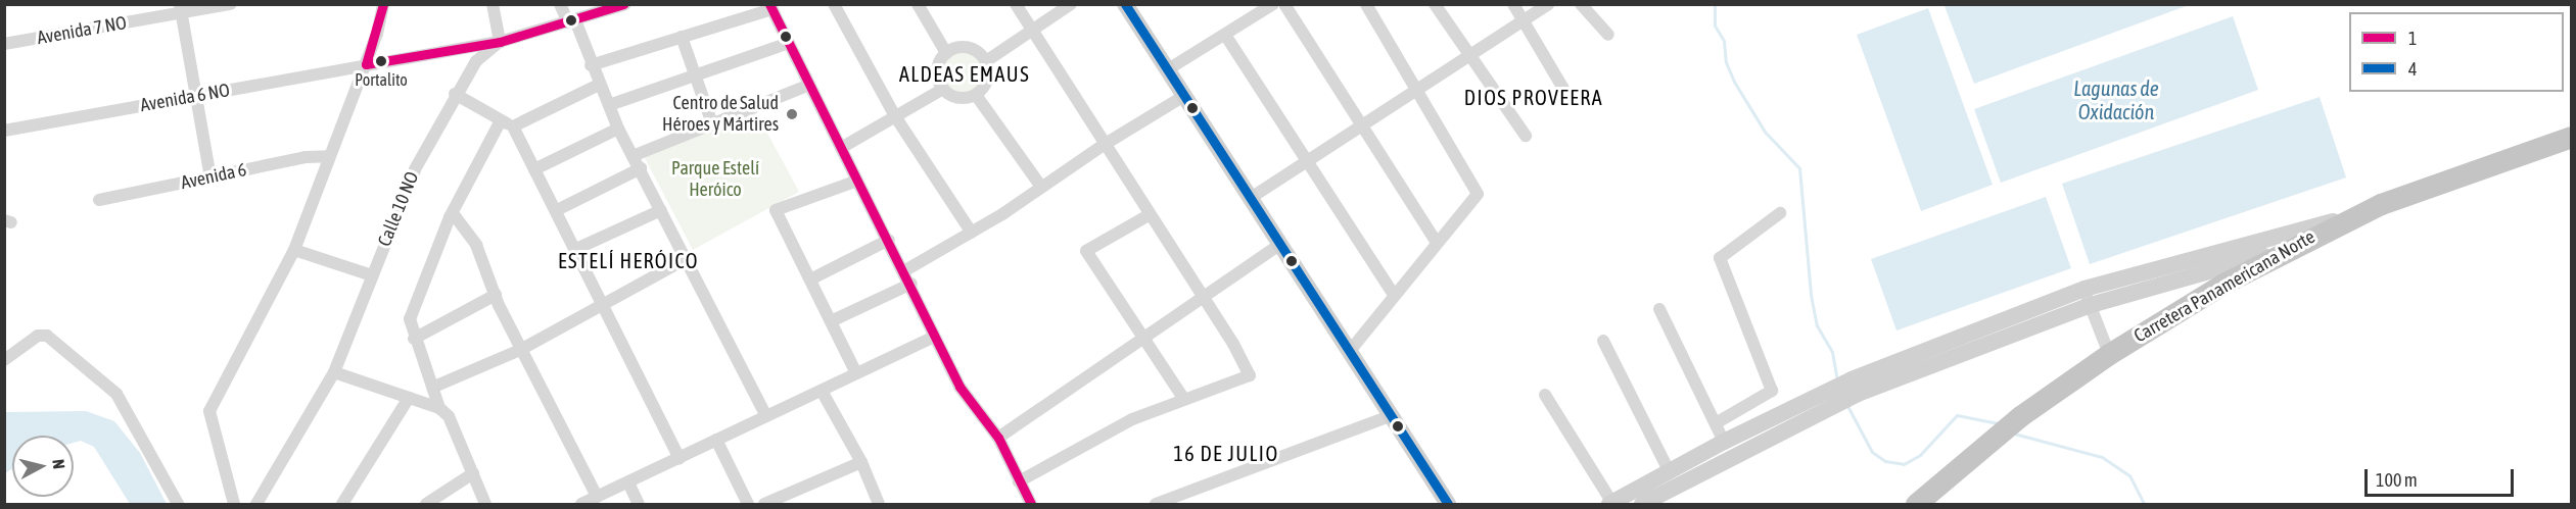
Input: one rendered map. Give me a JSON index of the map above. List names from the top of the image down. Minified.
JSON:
{"streets":{"highway":["Carretera Panamericana Norte"],"street":["Avenida 7 NO","Avenida 6 NO","Avenida 6","Calle 10 NO"]},"districts":["ALDEAS EMAUS","DIOS PROVEERA","ESTELÍ HERÓICO","16 DE JULIO"],"water":["Lagunas de Oxidación"],"parks":["Parque Estelí Heróico"],"places":["Portalito","Centro de Salud Héroes y Mártires"],"lines":["transit line 1","transit line 4"],"legend":["1","4"],"scale_bar":"100 m","north":"right"}
